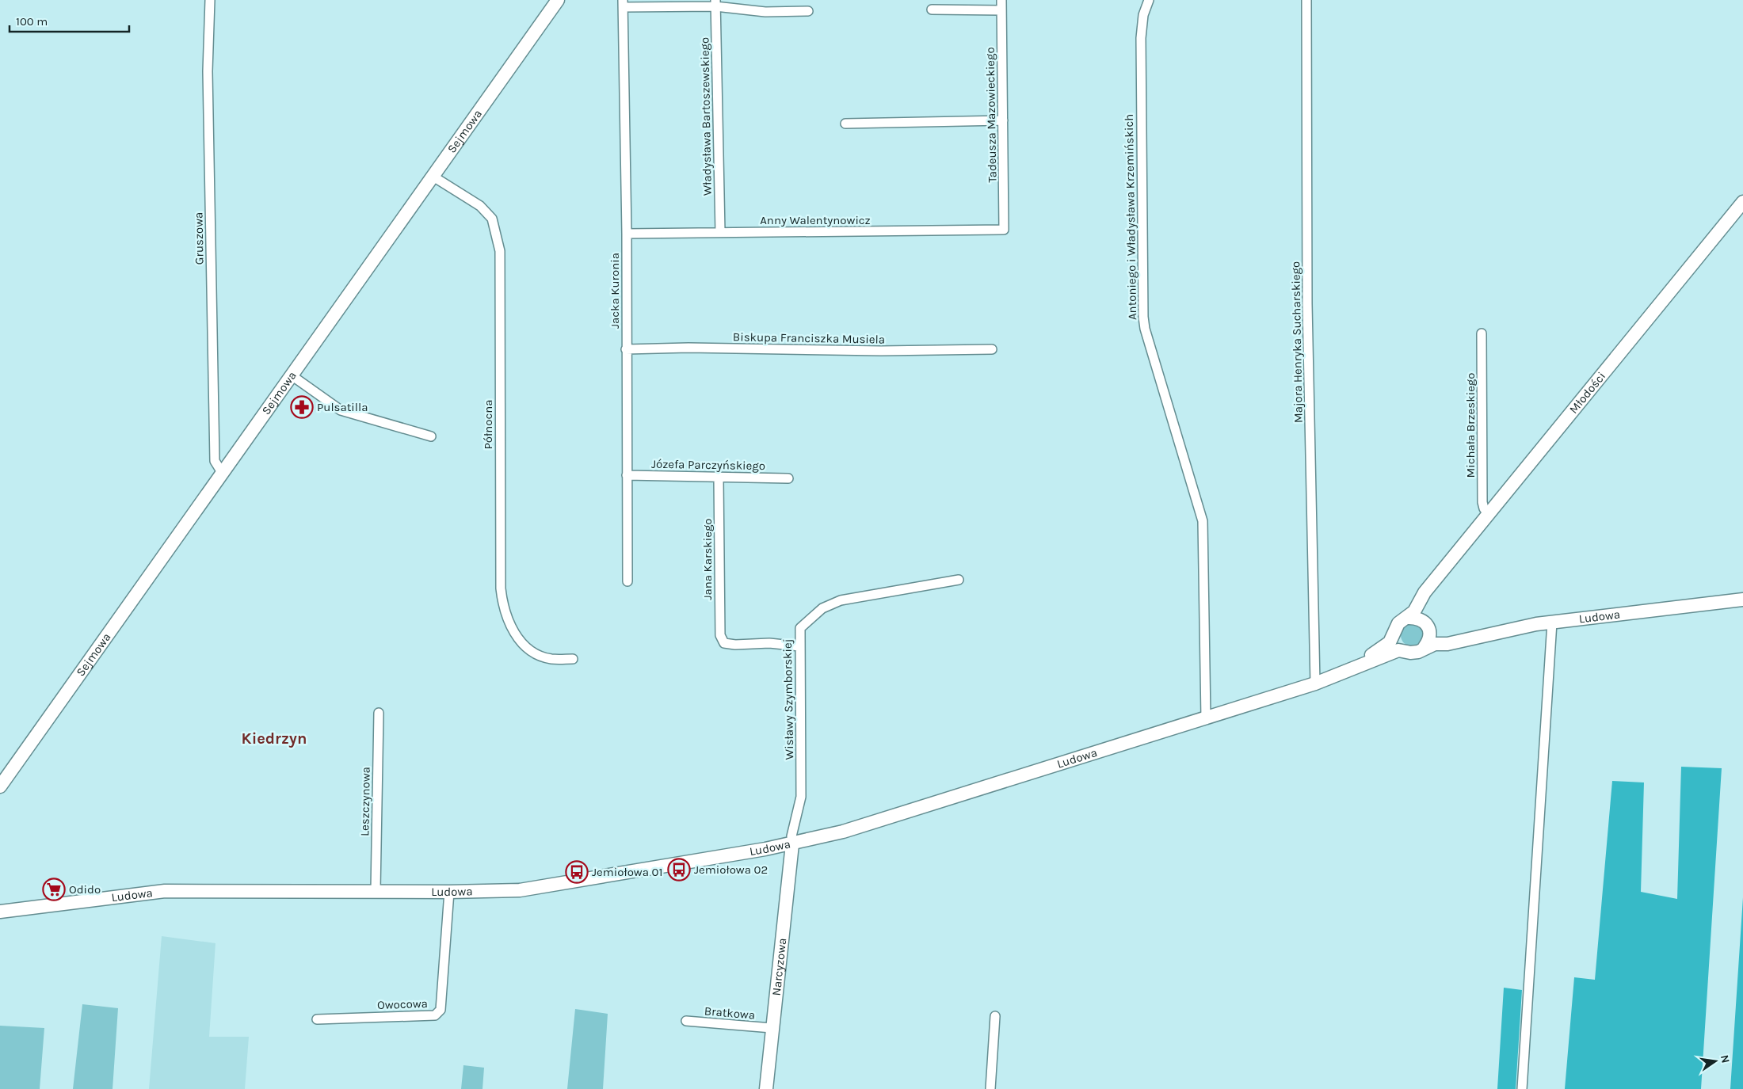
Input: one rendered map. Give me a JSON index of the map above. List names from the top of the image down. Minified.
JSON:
{"streets":{"main road":["Sejmowa","Młodości","Ludowa","Narcyzowa"],"street":["Tadeusza Mazowieckiego","Władysława Bartoszewskiego","Antoniego i Władysława Krzemińskich","Anny Walentynowicz","Gruszowa","Jacka Kuronia","Biskupa Franciszka Musiela","Majora Henryka Sucharskiego","Północna","Michała Brzeskiego","Józefa Parczyńskiego","Jana Karskiego","Wisławy Szymborskiej","Leszczynowa","Owocowa","Bratkowa"]},"crossings":[["Tadeusza Mazowieckiego","Anny Walentynowicz"],["Władysława Bartoszewskiego","Anny Walentynowicz"],["Sejmowa","Gruszowa"],["Sejmowa","Północna"],["Antoniego i Władysława Krzemińskich","Ludowa"],["Anny Walentynowicz","Jacka Kuronia"],["Jacka Kuronia","Biskupa Franciszka Musiela"],["Jacka Kuronia","Józefa Parczyńskiego"],["Majora Henryka Sucharskiego","Ludowa"],["Młodości","Michała Brzeskiego"],["Młodości","Ludowa"],["Józefa Parczyńskiego","Jana Karskiego"],["Jana Karskiego","Wisławy Szymborskiej"],["Ludowa","Wisławy Szymborskiej"],["Ludowa","Leszczynowa"],["Ludowa","Narcyzowa"],["Ludowa","Owocowa"],["Wisławy Szymborskiej","Narcyzowa"],["Narcyzowa","Bratkowa"]],"districts":["Kiedrzyn"],"places":{"pharmacy":["Pulsatilla"],"bus stop":["Jemiołowa 02","Jemiołowa 01"],"supermarket":["Odido"]},"scale_bar":"100 m","north":"right"}
